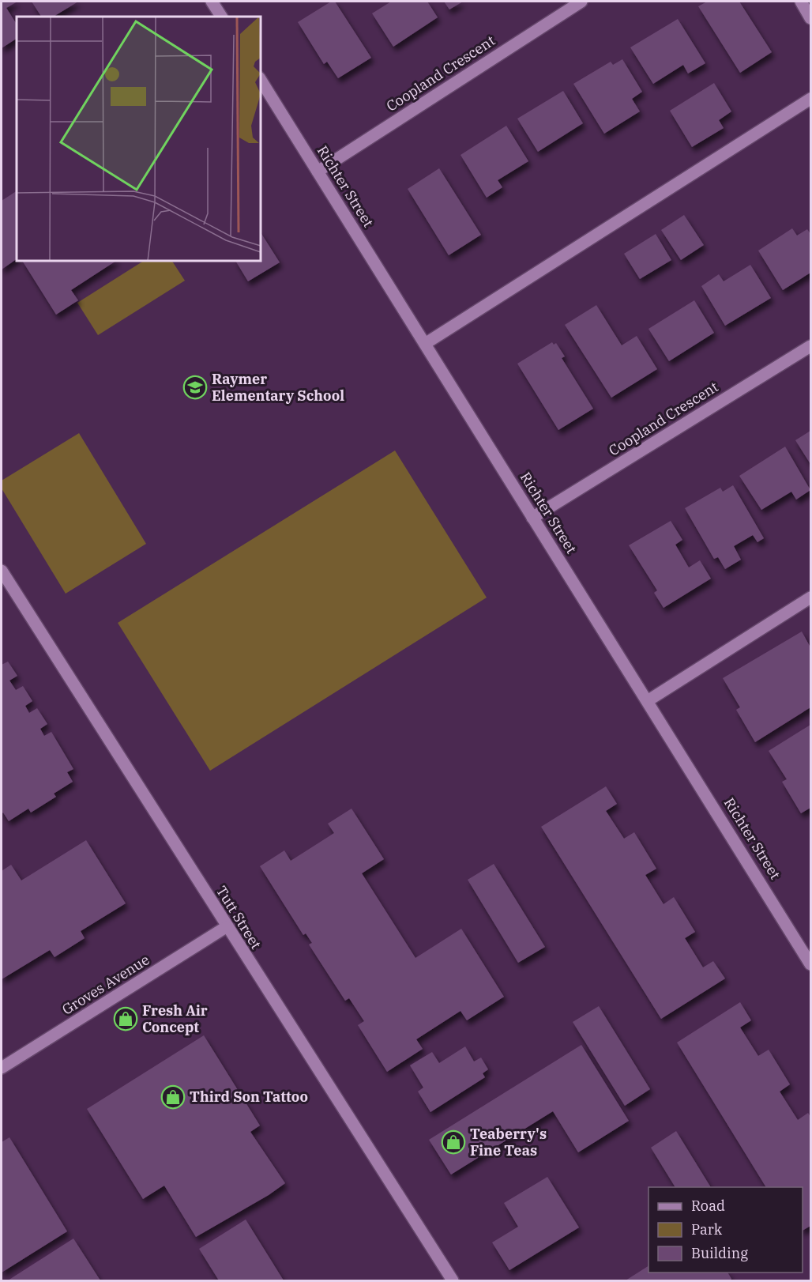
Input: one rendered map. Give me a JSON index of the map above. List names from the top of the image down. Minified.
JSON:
{"streets":{"street":["Coopland Crescent","Richter Street","Tutt Street","Groves Avenue"]},"crossings":[["Coopland Crescent","Richter Street"],["Tutt Street","Groves Avenue"]],"places":{"school or university":["Raymer Elementary School"],"shop":["Fresh Air Concept","Third Son Tattoo","Teaberry's Fine Teas"]},"legend":["Road","Park","Building"]}
